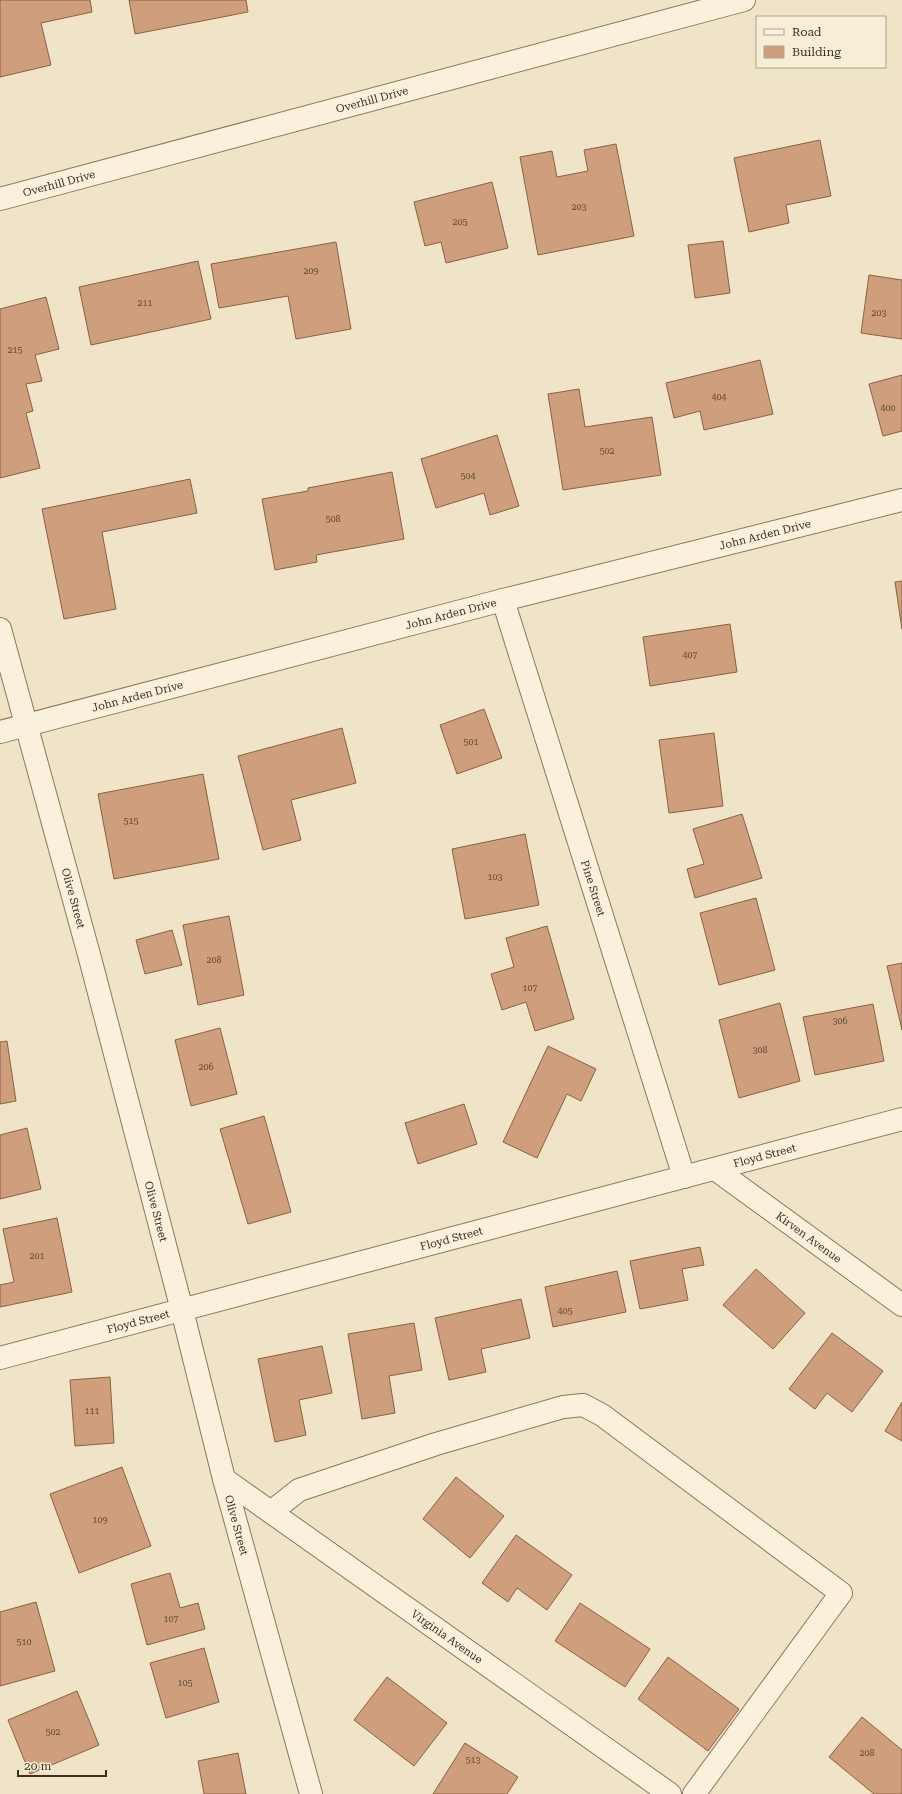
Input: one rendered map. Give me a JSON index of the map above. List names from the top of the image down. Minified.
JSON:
{"streets":{"street":["Overhill Drive","John Arden Drive","Pine Street","Olive Street","Floyd Street","Kirven Avenue","Virginia Avenue"]},"crossings":[["John Arden Drive","Pine Street"],["John Arden Drive","Olive Street"],["Pine Street","Floyd Street"],["Olive Street","Floyd Street"],["Olive Street","Virginia Avenue"],["Floyd Street","Kirven Avenue"]],"house_numbers":["203","205","209","211","203","215","404","400","502","504","508","407","501","515","103","208","107","306","308","206","201","405","111","109","107","510","105","502","208","513"],"legend":["Road","Building"],"scale_bar":"20 m"}
